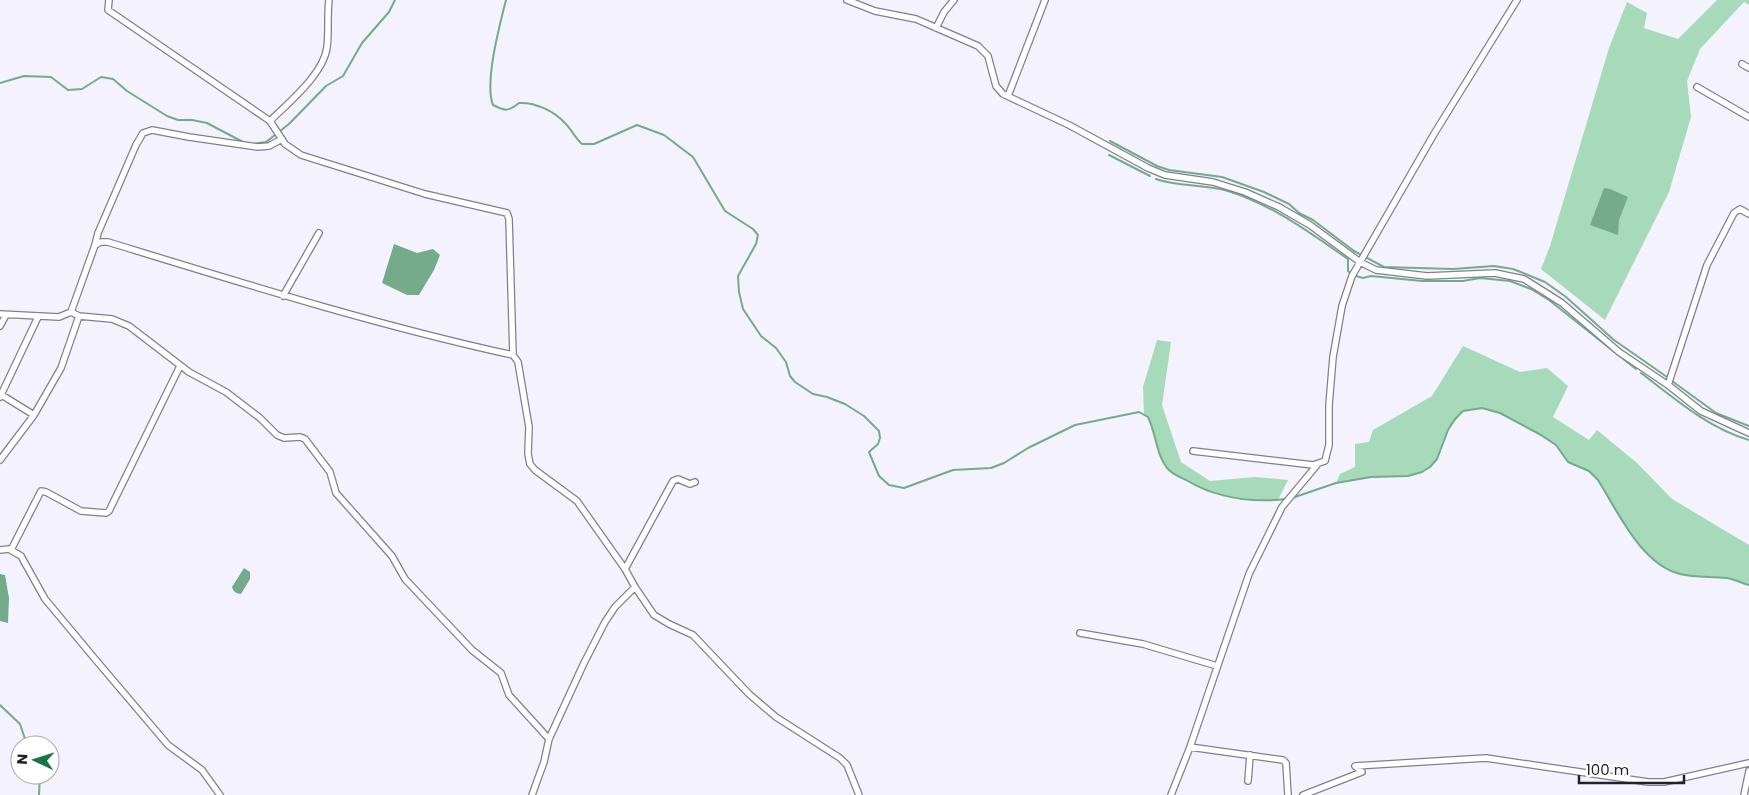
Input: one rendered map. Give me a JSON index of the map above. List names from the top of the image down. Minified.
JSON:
{"scale_bar":"100 m","north":"left"}
